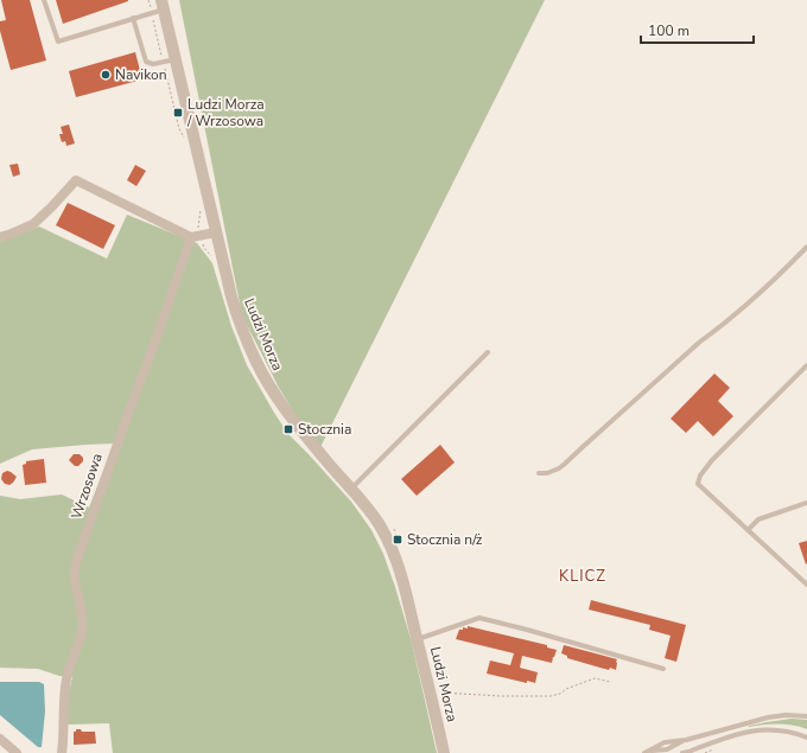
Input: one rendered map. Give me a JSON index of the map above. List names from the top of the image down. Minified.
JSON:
{"streets":{"street":["Ludzi Morza","Wrzosowa"]},"districts":["KLICZ"],"places":{"other":["Navikon"],"transit":["Ludzi Morza / Wrzosowa","Stocznia","Stocznia n/ż"]},"scale_bar":"100 m"}
